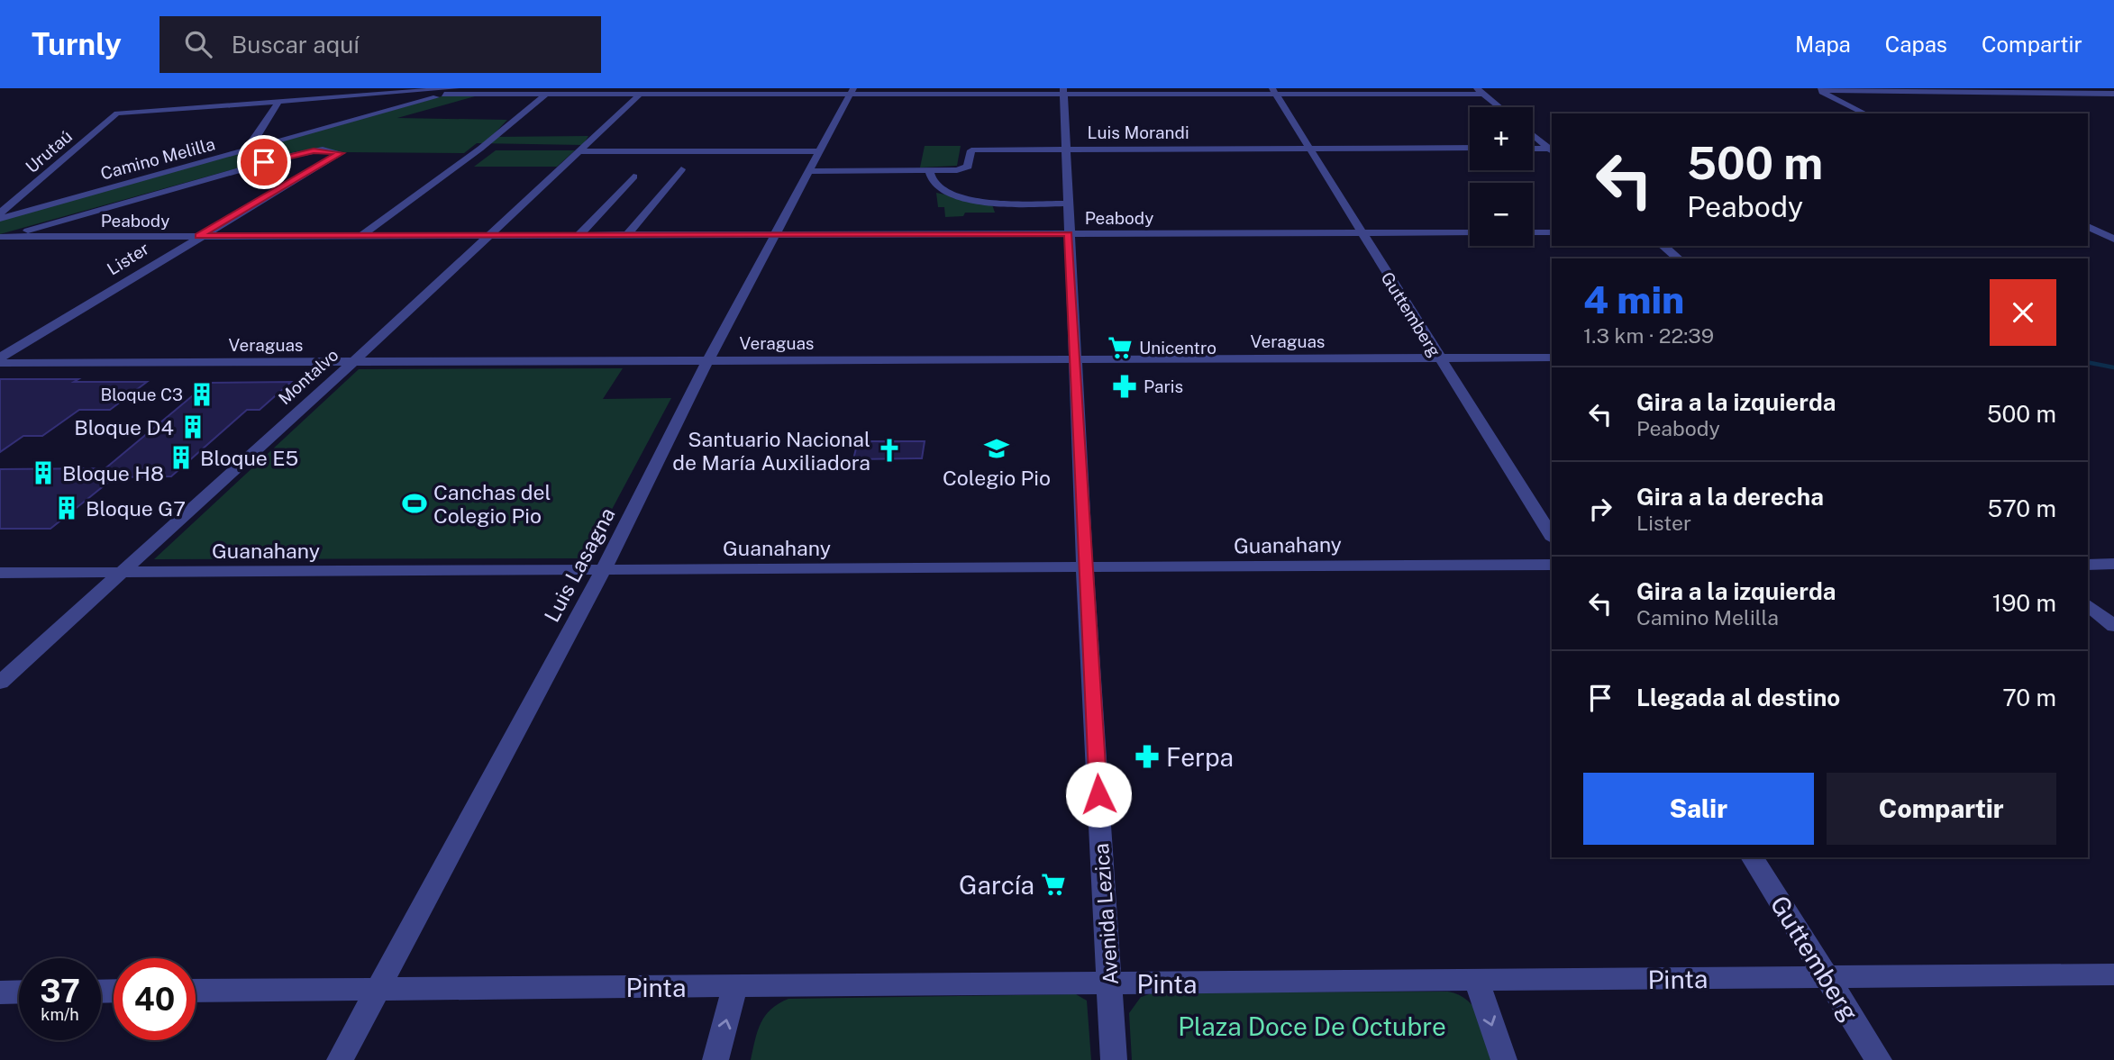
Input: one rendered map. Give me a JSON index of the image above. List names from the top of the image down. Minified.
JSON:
{"streets":{"street":["Luis Morandi","Urutaú","Camino Melilla","Peabody","Lister","Guttemberg","Veraguas","Montalvo","Guanahany","Luis Lasagna","Avenida Lezica","Pinta"]},"crossings":[["Luis Morandi","Guttemberg"],["Luis Morandi","Luis Lasagna"],["Luis Morandi","Avenida Lezica"],["Camino Melilla","Peabody"],["Camino Melilla","Lister"],["Peabody","Lister"],["Peabody","Guttemberg"],["Peabody","Montalvo"],["Peabody","Luis Lasagna"],["Peabody","Avenida Lezica"],["Guttemberg","Veraguas"],["Guttemberg","Pinta"],["Veraguas","Montalvo"],["Veraguas","Luis Lasagna"],["Veraguas","Avenida Lezica"],["Montalvo","Guanahany"],["Guanahany","Luis Lasagna"],["Guanahany","Avenida Lezica"],["Luis Lasagna","Pinta"],["Avenida Lezica","Pinta"]],"parks":["Plaza Doce De Octubre"],"places":{"supermarket":["Unicentro","García"],"pharmacy":["Paris","Ferpa"],"building":["Bloque C3","Bloque D4","Bloque E5","Bloque H8","Bloque G7"],"school or university":["Colegio Pio"],"church":["Santuario Nacional de María Auxiliadora"],"sports":["Canchas del Colegio Pio"]},"page":{"header":"Turnly","search":"Buscar aquí","nav":["Mapa","Capas","Compartir"],"map_buttons":["+","−"],"turn":["500 m","Peabody"],"heading":["4 min","1.3 km · 22:39"],"list":[{"name":"Gira a la izquierda","note":"Peabody","value":"500 m"},{"name":"Gira a la derecha","note":"Lister","value":"570 m"},{"name":"Gira a la izquierda","note":"Camino Melilla","value":"190 m"},{"name":"Llegada al destino","value":"70 m"}],"buttons":["Salir","Compartir"],"speed":"37 km/h","limit":"40"}}
